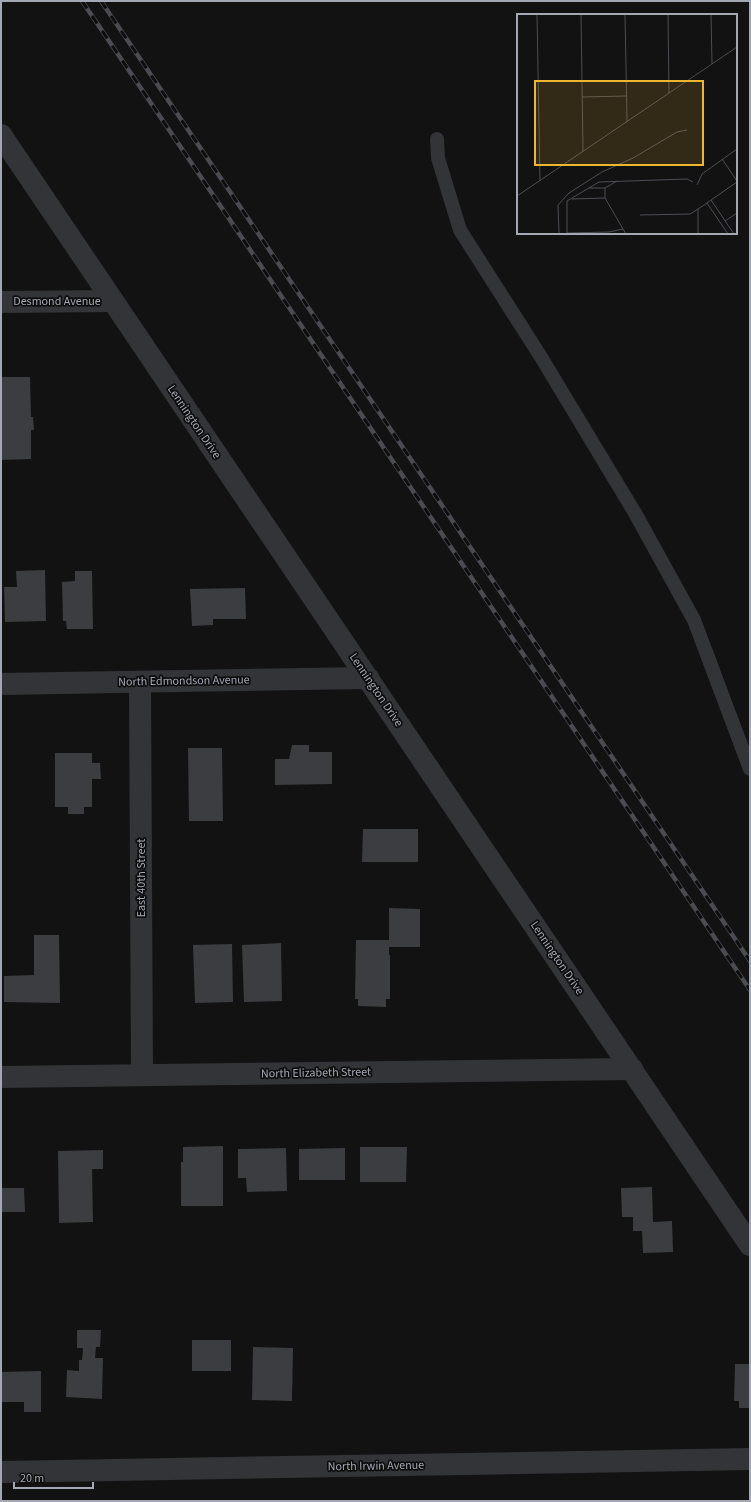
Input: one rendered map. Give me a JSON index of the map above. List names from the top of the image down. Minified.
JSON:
{"streets":{"street":["Desmond Avenue","Lennington Drive","North Edmondson Avenue","East 40th Street","North Elizabeth Street","North Irwin Avenue"]},"crossings":[["Desmond Avenue","Lennington Drive"],["Lennington Drive","North Edmondson Avenue"],["Lennington Drive","North Elizabeth Street"],["North Edmondson Avenue","East 40th Street"],["East 40th Street","North Elizabeth Street"]],"scale_bar":"20 m"}
